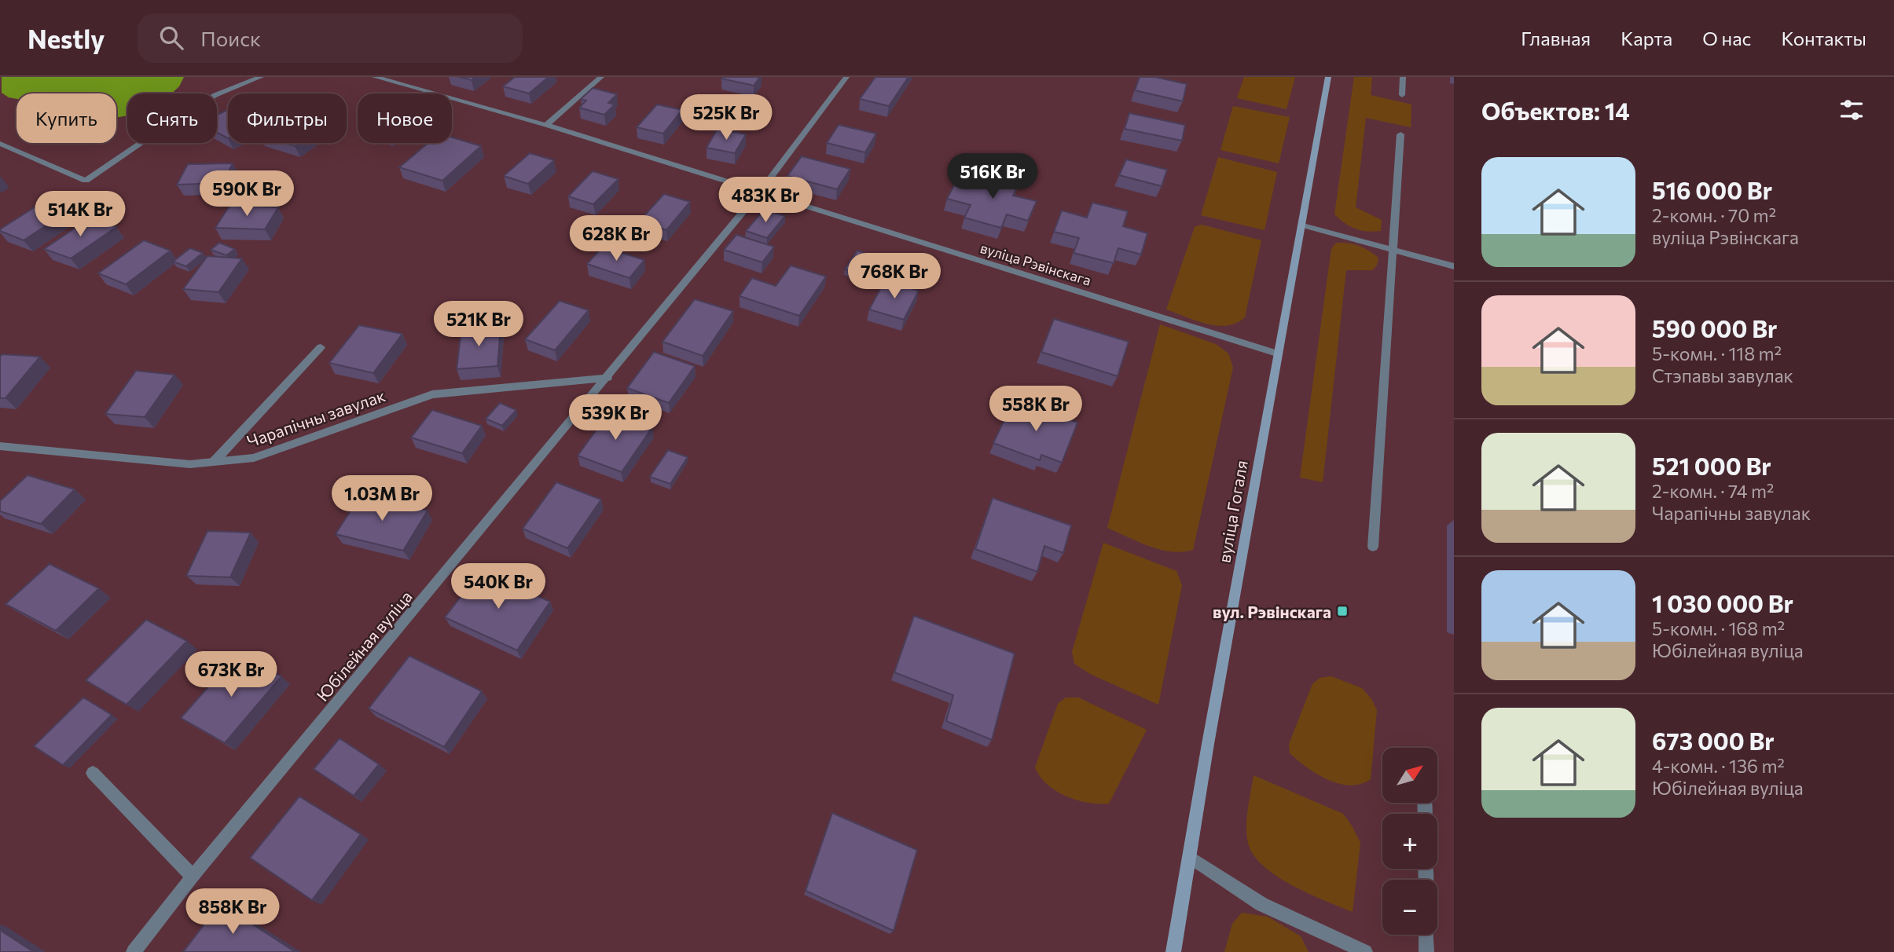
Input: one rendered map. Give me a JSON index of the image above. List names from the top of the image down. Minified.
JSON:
{"streets":{"main road":["вуліца Гогаля"],"street":["вуліца Рэвінскага","Чарапічны завулак","Юбілейная вуліца"]},"crossings":[["вуліца Рэвінскага","вуліца Гогаля"],["вуліца Рэвінскага","Юбілейная вуліца"],["Чарапічны завулак","Юбілейная вуліца"]],"places":{"transit":["вул. Рэвінскага"]},"north":"top right","page":{"header":"Nestly","search":"Поиск","nav":["Главная","Карта","О нас","Контакты"],"heading":"Объектов: 14","chip":["Купить","Снять","Фильтры","Новое"],"price":["525K Br","516K Br","590K Br","483K Br","514K Br","628K Br","768K Br","521K Br","558K Br","539K Br","1.03M Br","540K Br","673K Br","858K Br"],"list":[{"name":"516 000 Br","note":"2-комн. · 70 m² · вуліца Рэвінскага"},{"name":"590 000 Br","note":"5-комн. · 118 m² · Стэпавы завулак"},{"name":"521 000 Br","note":"2-комн. · 74 m² · Чарапічны завулак"},{"name":"1 030 000 Br","note":"5-комн. · 168 m² · Юбілейная вуліца"},{"name":"673 000 Br","note":"4-комн. · 136 m² · Юбілейная вуліца"}],"map_buttons":["+","−"]}}
